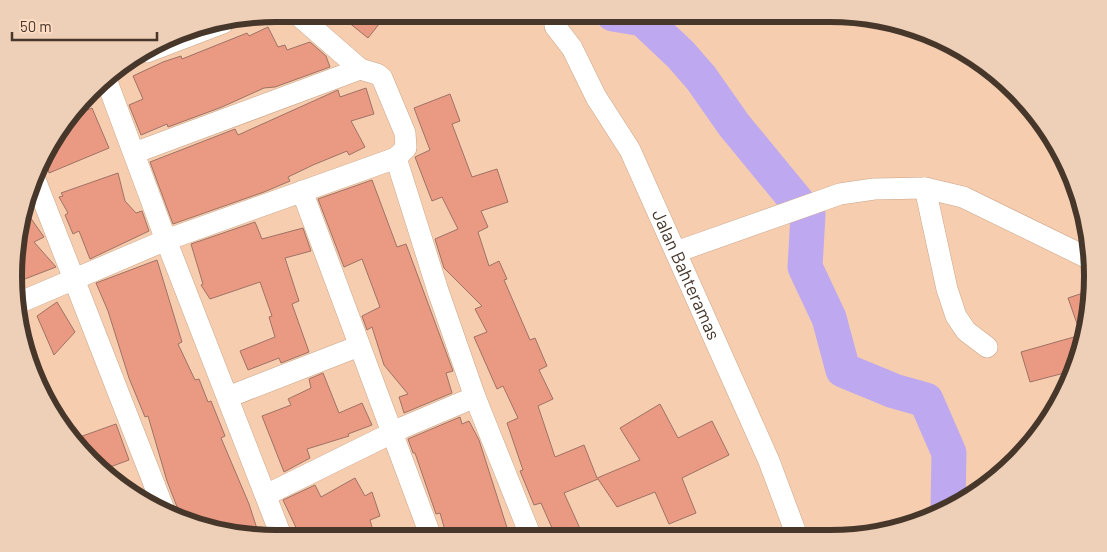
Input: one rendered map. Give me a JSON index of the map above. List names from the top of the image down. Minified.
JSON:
{"streets":{"street":["Jalan Bahteramas"]},"scale_bar":"50 m"}
